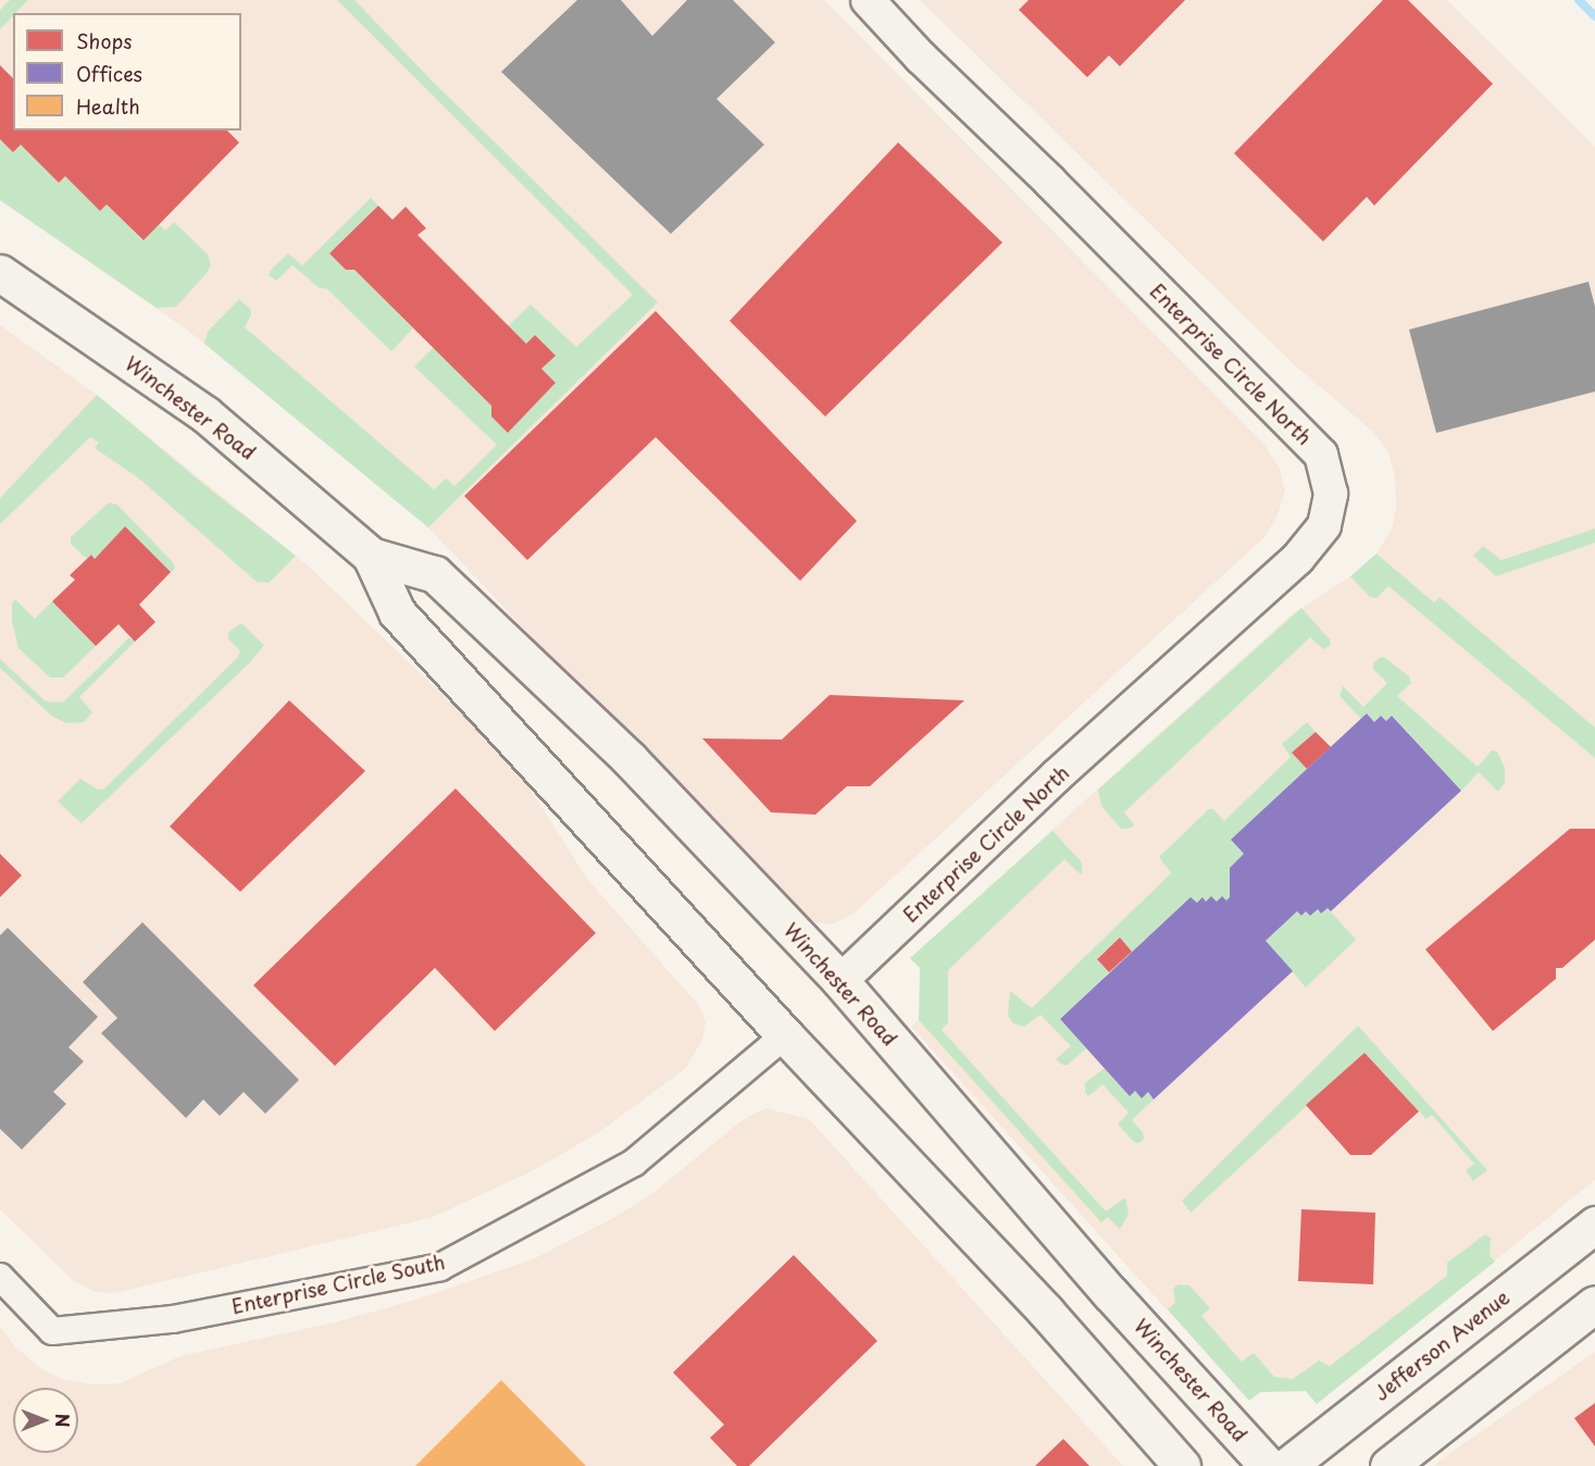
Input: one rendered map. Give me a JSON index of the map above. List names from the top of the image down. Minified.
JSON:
{"streets":{"main road":["Winchester Road","Jefferson Avenue"],"street":["Enterprise Circle North","Enterprise Circle South"]},"crossings":[["Enterprise Circle North","Winchester Road"],["Winchester Road","Enterprise Circle South"]],"legend":["Shops","Offices","Health"],"north":"right"}
